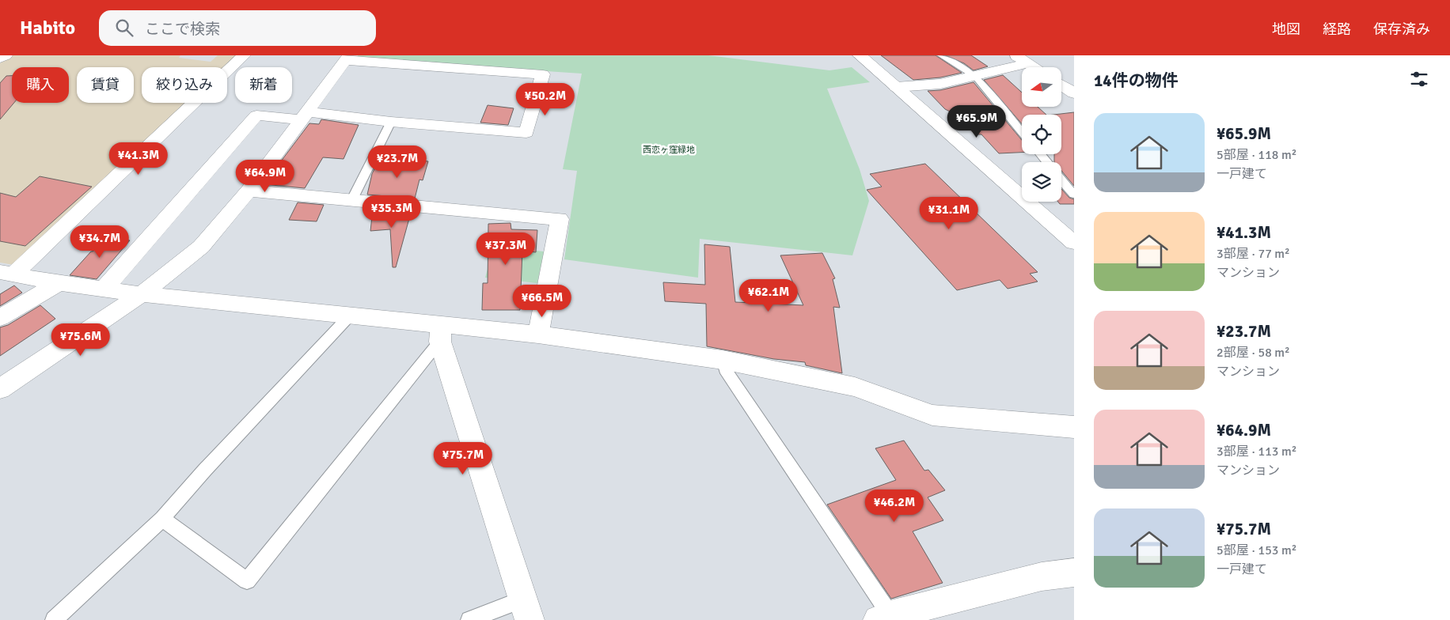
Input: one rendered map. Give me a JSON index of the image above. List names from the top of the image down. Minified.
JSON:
{"parks":["西恋ヶ窪緑地"],"north":"left","page":{"header":"Habito","search":"ここで検索","nav":["地図","経路","保存済み"],"heading":"14件の物件","chip":["購入","賃貸","絞り込み","新着"],"price":["¥50.2M","¥65.9M","¥41.3M","¥23.7M","¥64.9M","¥35.3M","¥31.1M","¥34.7M","¥37.3M","¥62.1M","¥66.5M","¥75.6M","¥75.7M","¥46.2M"],"list":[{"name":"¥65.9M","note":"5部屋 · 118 m² · 一戸建て"},{"name":"¥41.3M","note":"3部屋 · 77 m² · マンション"},{"name":"¥23.7M","note":"2部屋 · 58 m² · マンション"},{"name":"¥64.9M","note":"3部屋 · 113 m² · マンション"},{"name":"¥75.7M","note":"5部屋 · 153 m² · 一戸建て"}]}}
